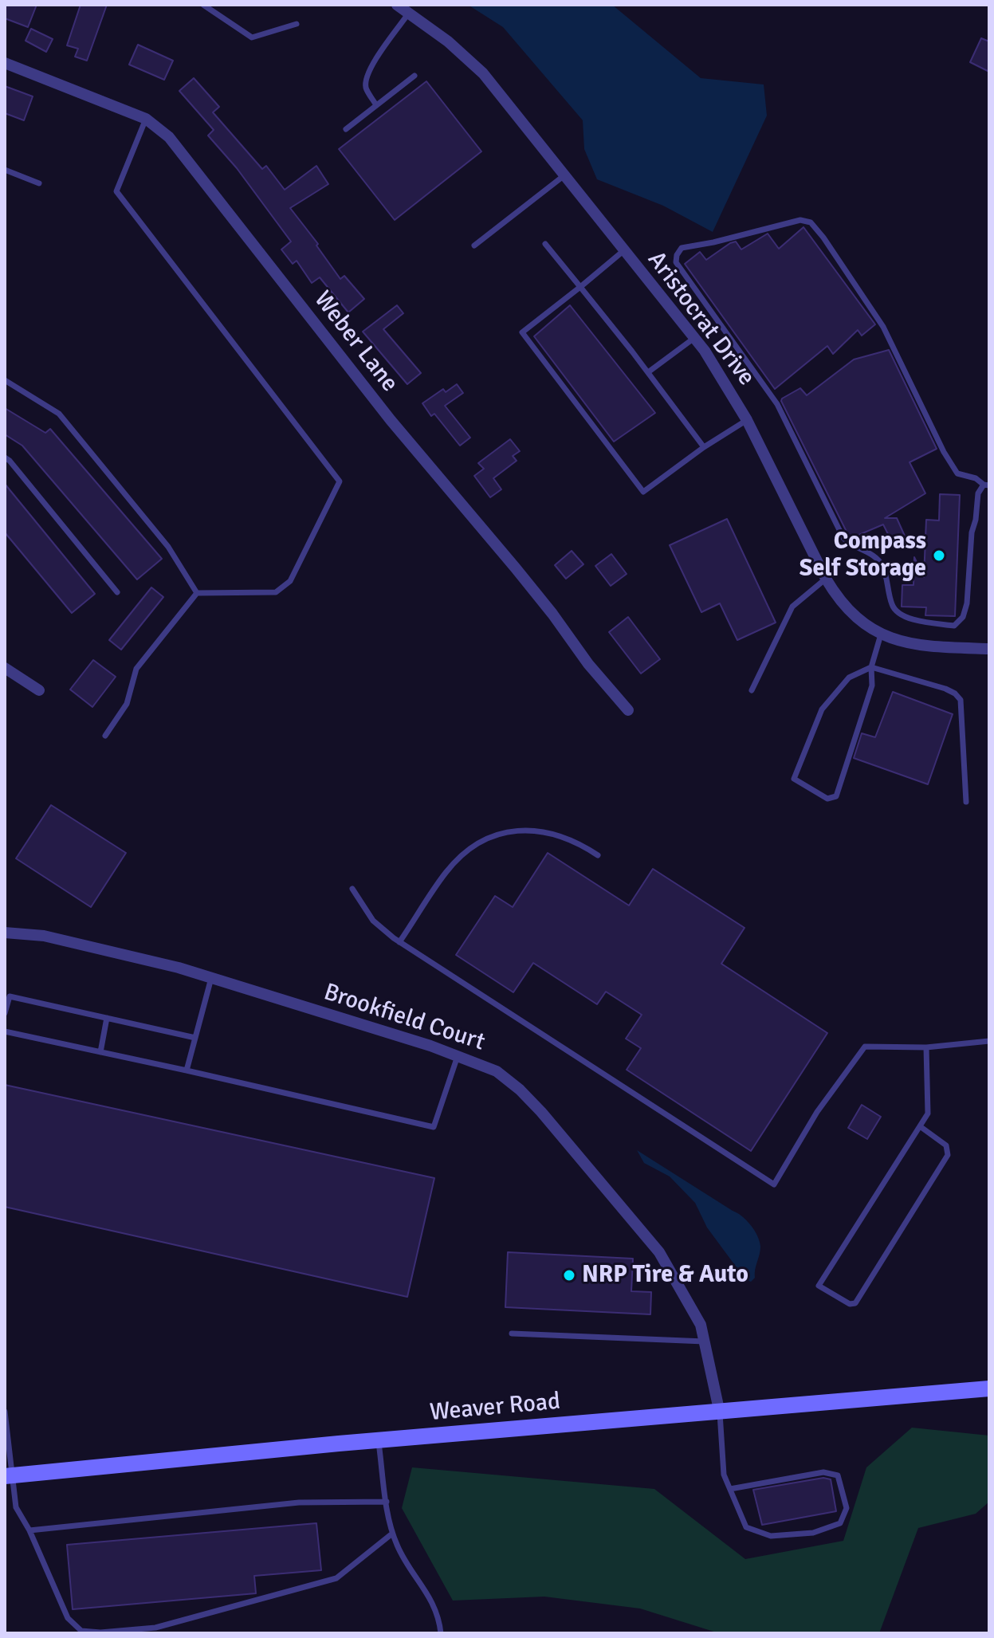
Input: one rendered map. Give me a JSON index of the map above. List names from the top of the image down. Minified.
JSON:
{"streets":{"main road":["Weaver Road"],"street":["Aristocrat Drive","Weber Lane","Brookfield Court"]},"crossings":[["Brookfield Court","Weaver Road"]],"places":["Compass Self Storage","NRP Tire & Auto"]}
